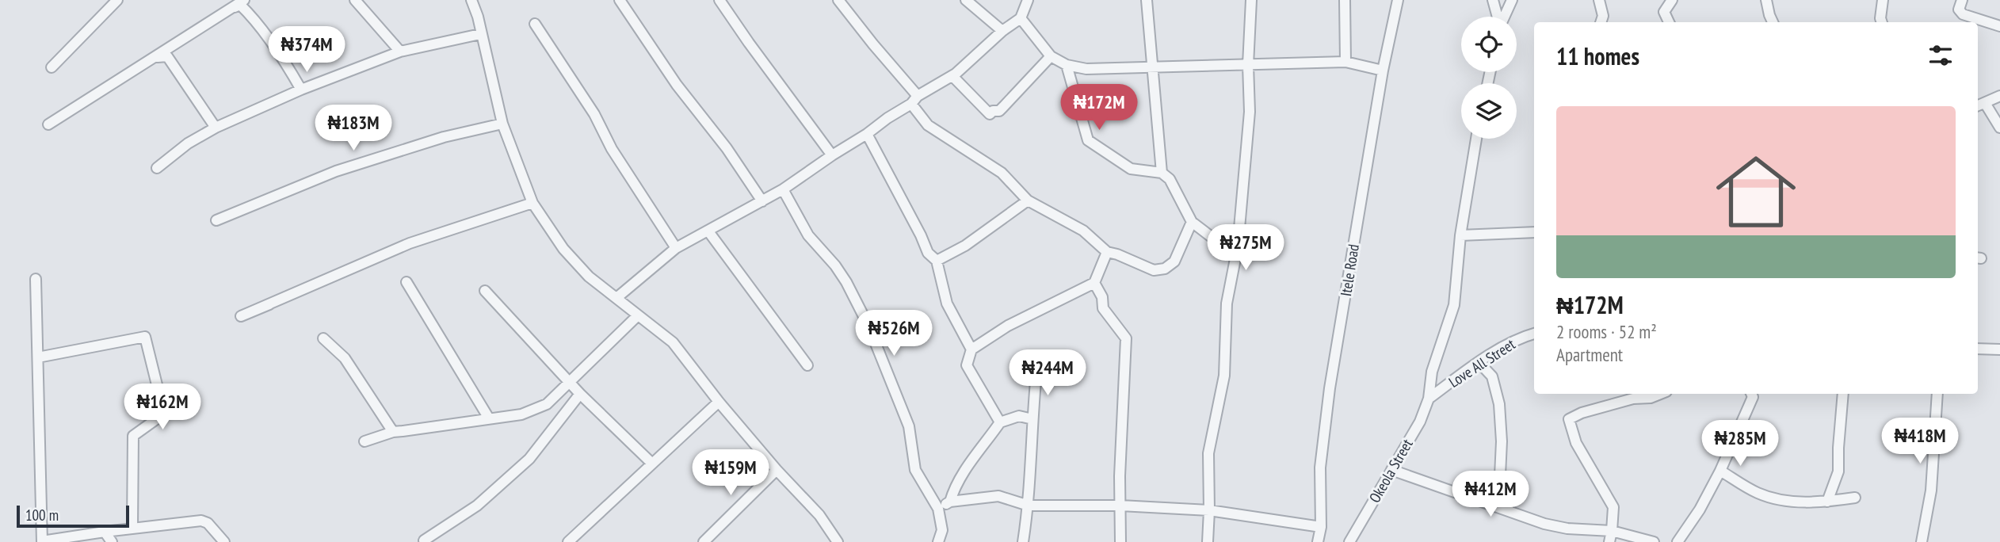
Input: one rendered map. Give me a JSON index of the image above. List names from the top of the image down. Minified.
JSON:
{"streets":{"street":["Itele Road","Love All Street","Okeola Street"]},"crossings":[["Love All Street","Okeola Street"]],"scale_bar":"100 m","page":{"heading":"11 homes","price":["₦374M","₦172M","₦183M","₦275M","₦526M","₦244M","₦162M","₦418M","₦285M","₦159M","₦412M"],"list":[{"name":"₦172M","note":"2 rooms · 52 m² · Apartment"}],"scale":"100 m"}}
